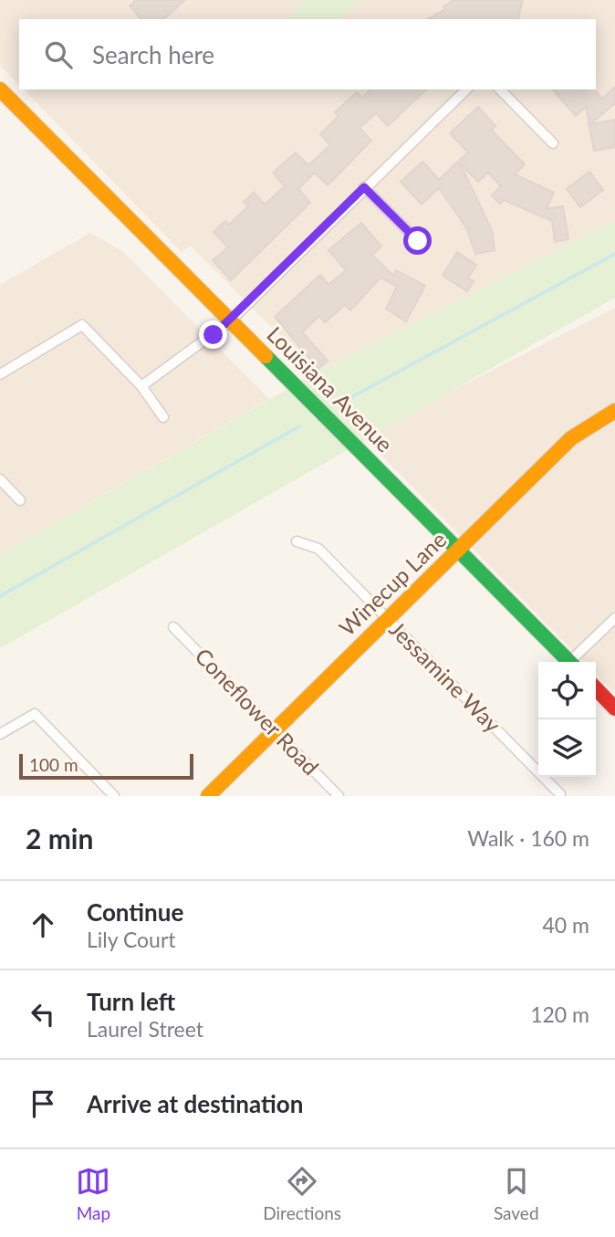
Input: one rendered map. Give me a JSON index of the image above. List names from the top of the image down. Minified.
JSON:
{"streets":{"street":["Louisiana Avenue","Winecup Lane","Jessamine Way","Coneflower Road"]},"crossings":[["Louisiana Avenue","Winecup Lane"],["Winecup Lane","Jessamine Way"],["Winecup Lane","Coneflower Road"]],"scale_bar":"100 m","page":{"search":"Search here","scale":"100 m","heading":["2 min","Walk · 160 m"],"list":[["Continue","Lily Court","40 m"],["Turn left","Laurel Street","120 m"],"Arrive at destination"],"nav":["Map","Directions","Saved"]}}
